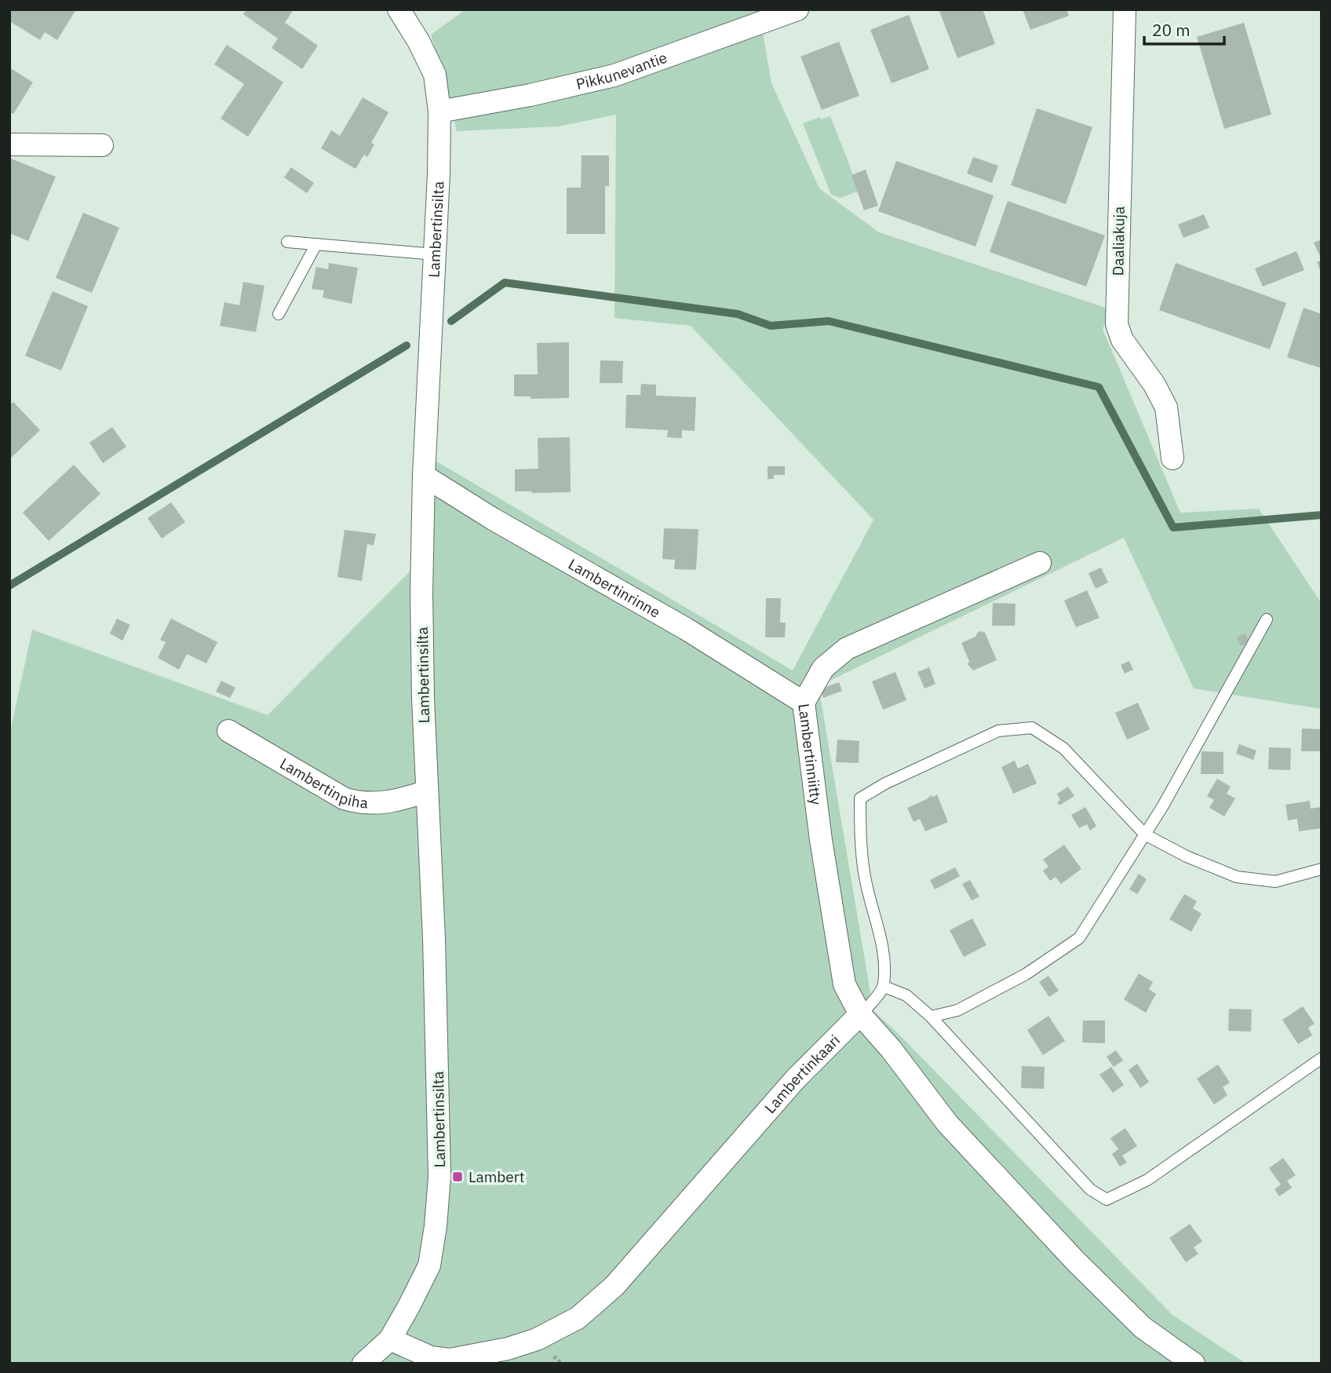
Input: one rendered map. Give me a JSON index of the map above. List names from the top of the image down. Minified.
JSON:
{"streets":{"street":["Pikkunevantie","Lambertinsilta","Daaliakuja","Lambertinrinne","Lambertinniitty","Lambertinpiha","Lambertinkaari"]},"crossings":[["Pikkunevantie","Lambertinsilta"],["Lambertinsilta","Lambertinrinne"],["Lambertinsilta","Lambertinpiha"],["Lambertinsilta","Lambertinkaari"],["Lambertinrinne","Lambertinniitty"],["Lambertinniitty","Lambertinkaari"]],"places":{"transit":["Lambert"]},"scale_bar":"20 m"}
